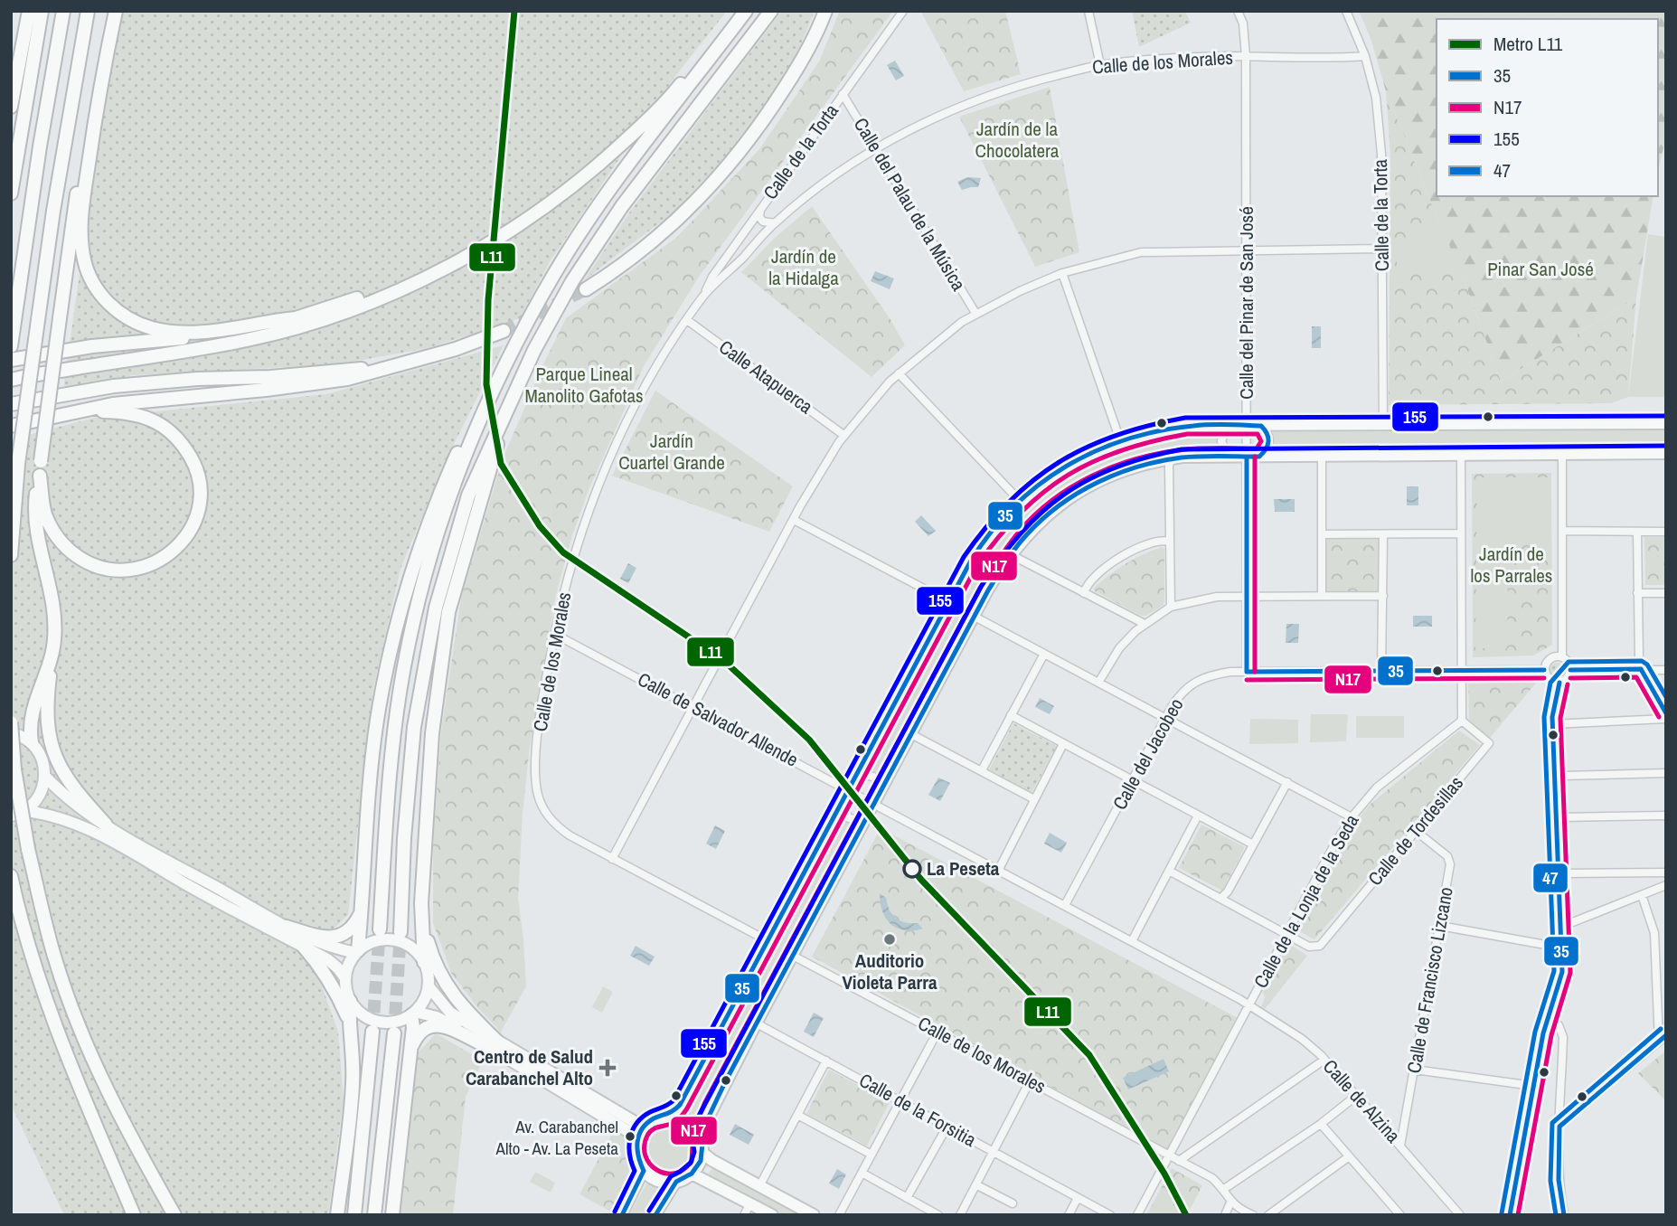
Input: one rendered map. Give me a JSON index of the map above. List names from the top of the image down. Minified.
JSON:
{"streets":{"street":["Calle de los Morales","Calle de la Torta","Calle del Palau de la Música","Calle del Pinar de San José","Calle Atapuerca","Calle de Salvador Allende","Calle del Jacobeo","Calle de Tordesillas","Calle de la Lonja de la Seda","Calle de Francisco Lizcano","Calle de Alzina","Calle de la Forsitia"]},"crossings":[["Calle de los Morales","Calle de la Torta"],["Calle de los Morales","Calle del Palau de la Música"],["Calle de los Morales","Calle del Pinar de San José"],["Calle de los Morales","Calle Atapuerca"],["Calle de los Morales","Calle de Salvador Allende"],["Calle de los Morales","Calle de la Lonja de la Seda"],["Calle de la Torta","Calle del Palau de la Música"],["Calle del Pinar de San José","Calle del Jacobeo"],["Calle de Salvador Allende","Calle del Jacobeo"],["Calle de Salvador Allende","Calle de la Lonja de la Seda"],["Calle de Salvador Allende","Calle de Alzina"],["Calle de Tordesillas","Calle de la Lonja de la Seda"],["Calle de Tordesillas","Calle de Francisco Lizcano"],["Calle de la Lonja de la Seda","Calle de Alzina"],["Calle de Francisco Lizcano","Calle de Alzina"]],"parks":["Jardín de la Chocolatera","Jardín de la Hidalga","Pinar San José","Parque Lineal Manolito Gafotas","Jardín Cuartel Grande","Jardín de los Parrales"],"places":{"other":["La Peseta","Auditorio Violeta Parra","Av. Carabanchel Alto - Av. La Peseta"],"health":["Centro de Salud Carabanchel Alto"]},"lines":["metro line L11","transit line 155","transit line 35","transit line N17","transit line 47"],"legend":["Metro L11","35","N17","155","47"]}
